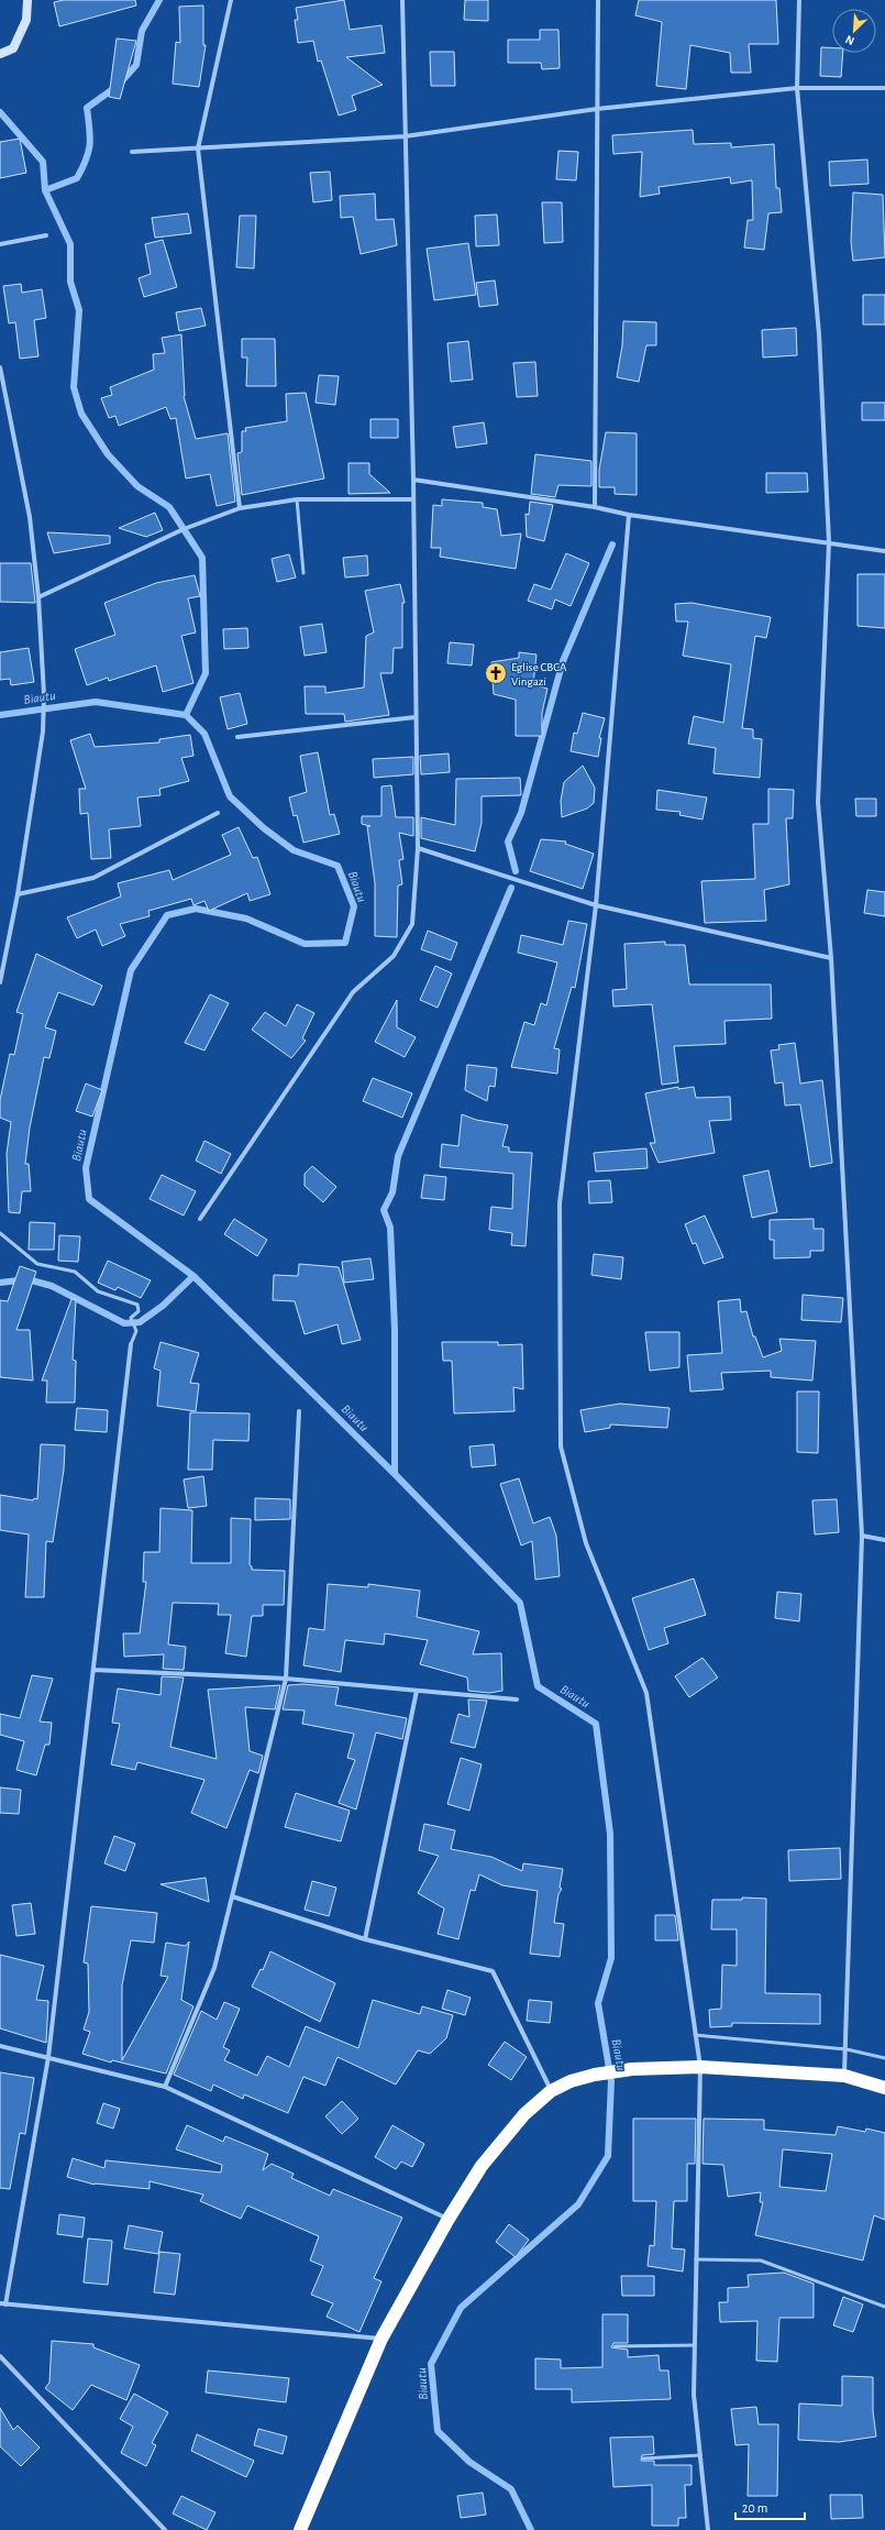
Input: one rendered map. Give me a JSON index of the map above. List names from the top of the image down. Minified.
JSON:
{"water":["Biautu"],"places":{"church":["Eglise CBCA Vingazi"]},"scale_bar":"20 m","north":"bottom left"}
